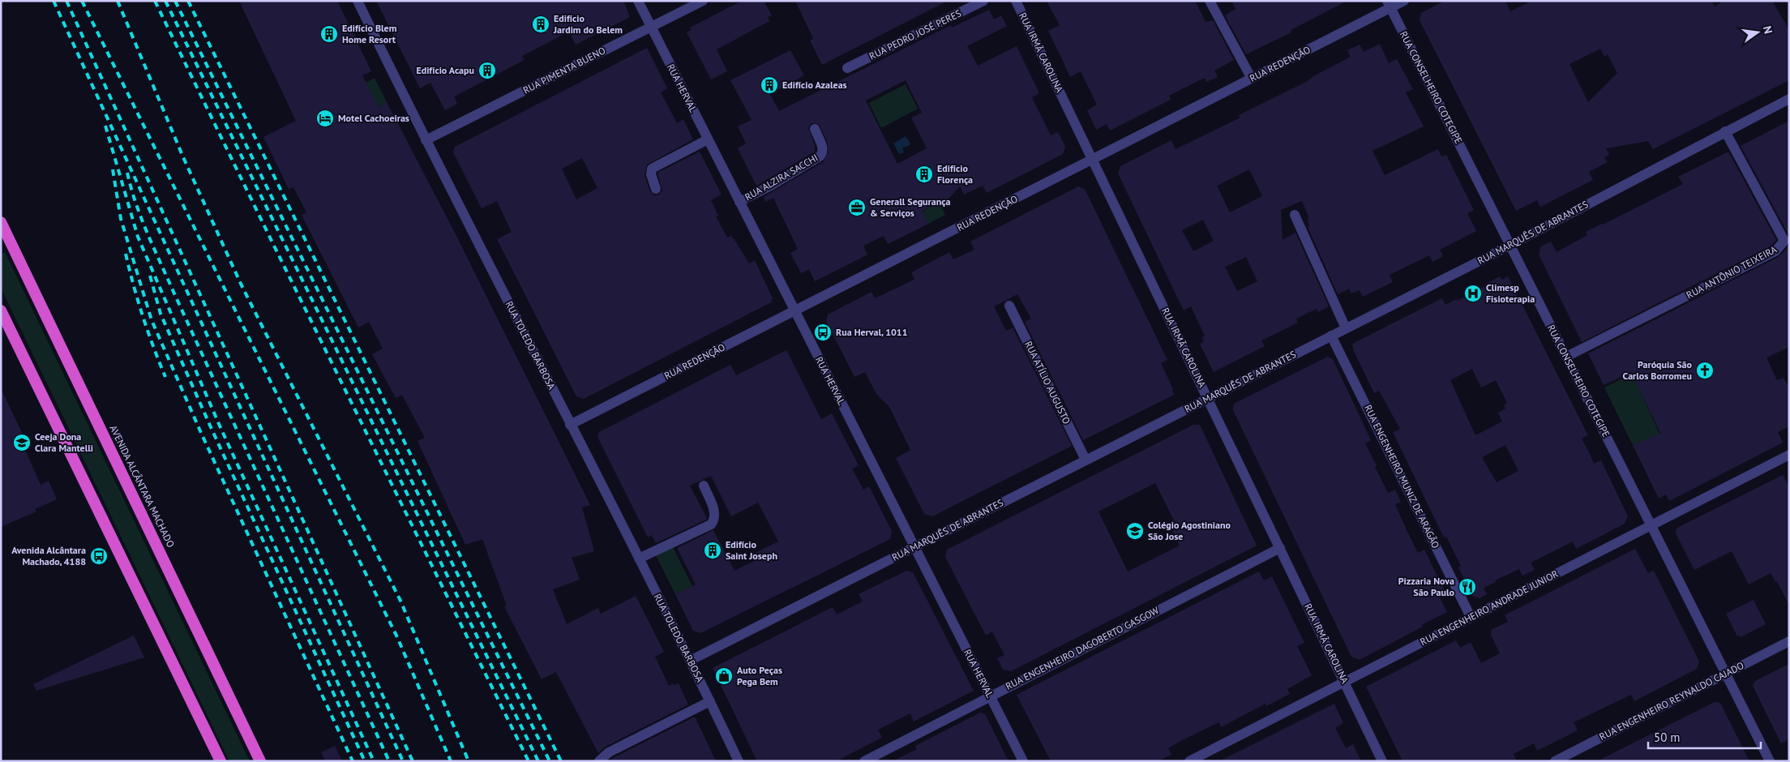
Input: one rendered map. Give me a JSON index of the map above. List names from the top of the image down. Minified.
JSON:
{"streets":{"highway":["AVENIDA ALCÂNTARA MACHADO"],"street":["RUA PEDRO JOSÉ PERES","RUA IRMÃ CAROLINA","RUA REDENÇÃO","RUA PIMENTA BUENO","RUA CONSELHEIRO COTEGIPE","RUA HERVAL","RUA ALZIRA SACCHI","RUA MARQUÊS DE ABRANTES","RUA ANTÔNIO TEIXEIRA","RUA TOLEDO BARBOSA","RUA ATÍLIO AUGUSTO","RUA ENGENHEIRO MUNIZ DE ARAGÃO","RUA ENGENHEIRO ANDRADE JUNIOR","RUA ENGENHEIRO DAGOBERTO GASGOW","RUA ENGENHEIRO REYNALDO CAJADO"]},"crossings":[["RUA IRMÃ CAROLINA","RUA REDENÇÃO"],["RUA IRMÃ CAROLINA","RUA MARQUÊS DE ABRANTES"],["RUA IRMÃ CAROLINA","RUA ENGENHEIRO ANDRADE JUNIOR"],["RUA IRMÃ CAROLINA","RUA ENGENHEIRO DAGOBERTO GASGOW"],["RUA REDENÇÃO","RUA CONSELHEIRO COTEGIPE"],["RUA REDENÇÃO","RUA HERVAL"],["RUA REDENÇÃO","RUA TOLEDO BARBOSA"],["RUA PIMENTA BUENO","RUA HERVAL"],["RUA PIMENTA BUENO","RUA TOLEDO BARBOSA"],["RUA CONSELHEIRO COTEGIPE","RUA MARQUÊS DE ABRANTES"],["RUA CONSELHEIRO COTEGIPE","RUA ANTÔNIO TEIXEIRA"],["RUA CONSELHEIRO COTEGIPE","RUA ENGENHEIRO ANDRADE JUNIOR"],["RUA CONSELHEIRO COTEGIPE","RUA ENGENHEIRO REYNALDO CAJADO"],["RUA HERVAL","RUA ALZIRA SACCHI"],["RUA HERVAL","RUA MARQUÊS DE ABRANTES"],["RUA HERVAL","RUA ENGENHEIRO DAGOBERTO GASGOW"],["RUA MARQUÊS DE ABRANTES","RUA ANTÔNIO TEIXEIRA"],["RUA MARQUÊS DE ABRANTES","RUA TOLEDO BARBOSA"],["RUA MARQUÊS DE ABRANTES","RUA ATÍLIO AUGUSTO"],["RUA MARQUÊS DE ABRANTES","RUA ENGENHEIRO MUNIZ DE ARAGÃO"],["RUA ENGENHEIRO MUNIZ DE ARAGÃO","RUA ENGENHEIRO ANDRADE JUNIOR"]],"places":{"building":["Edifício Jardim do Belem","Edifício Blem Home Resort","Edifício Acapu","Edifício Azaleas","Edifício Florença","Edifício Saint Joseph"],"hotel":["Motel Cachoeiras"],"office":["Generall Segurança & Serviços"],"hospital":["Climesp Fisioterapia"],"bus stop":["Rua Herval, 1011","Avenida Alcântara Machado, 4188"],"church":["Paróquia São Carlos Borromeu"],"school or university":["Ceeja Dona Clara Mantelli","Colégio Agostiniano São Jose"],"restaurant":["Pizzaria Nova São Paulo"],"shop":["Auto Peças Pega Bem"]},"scale_bar":"50 m","north":"right"}
